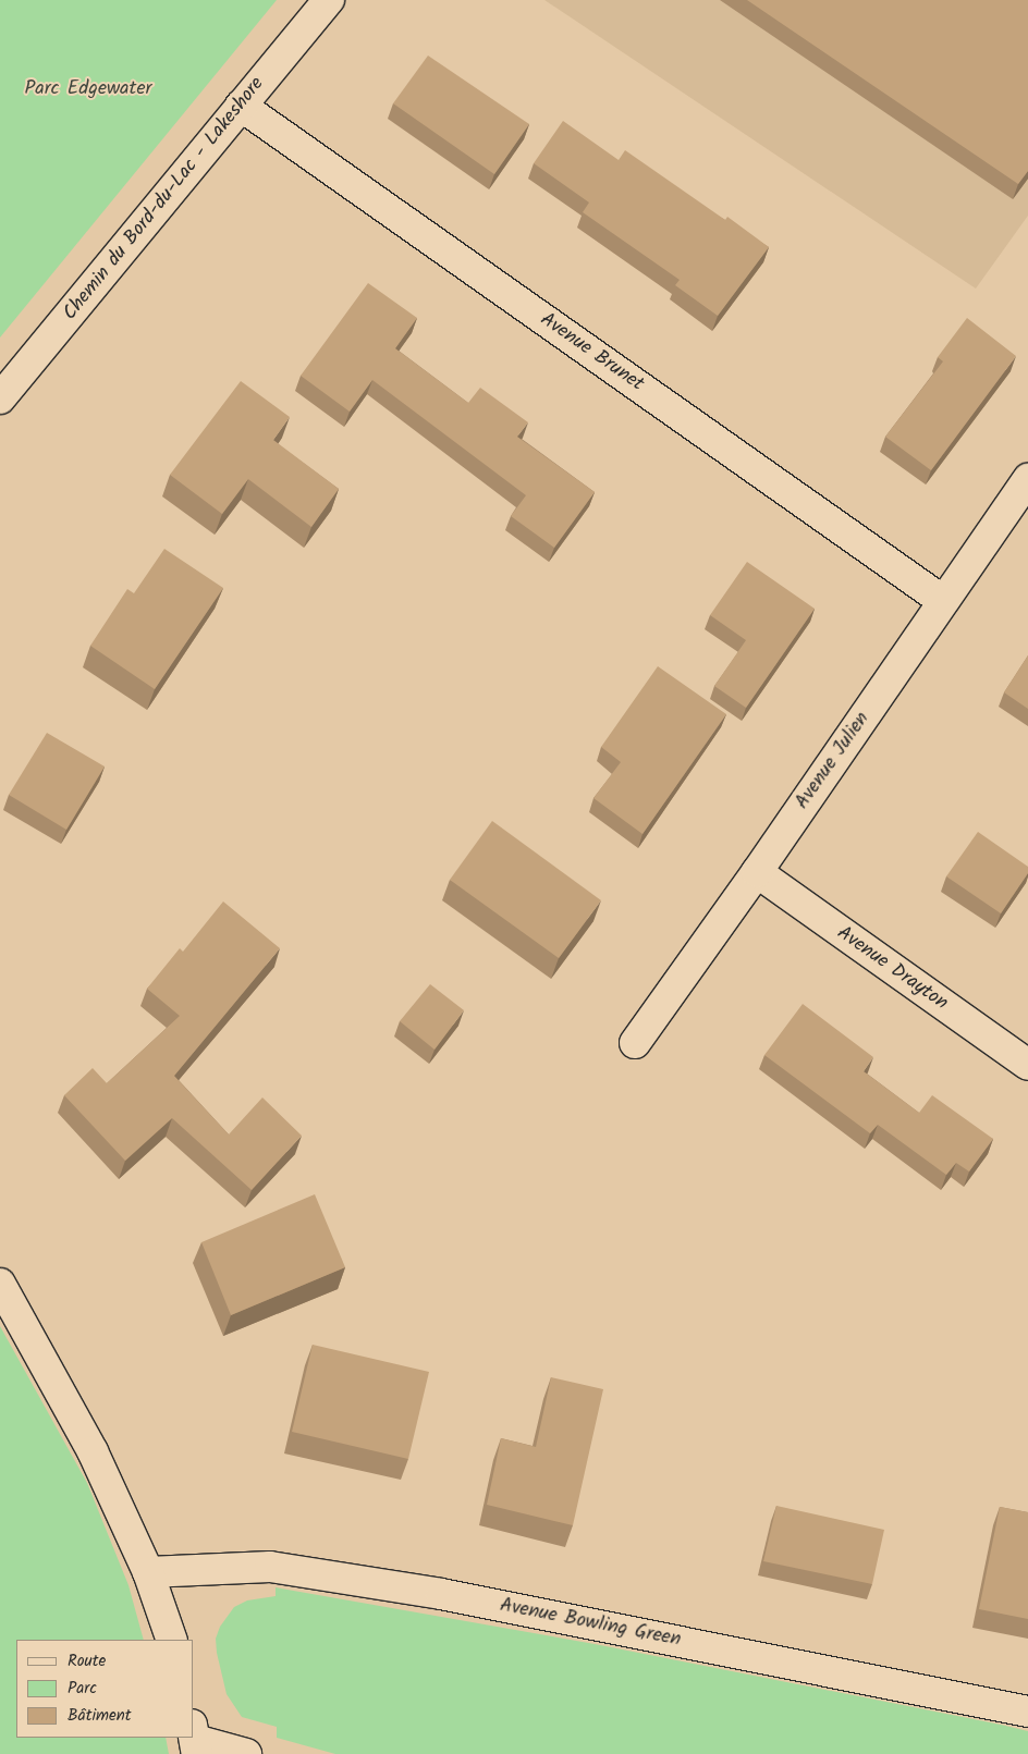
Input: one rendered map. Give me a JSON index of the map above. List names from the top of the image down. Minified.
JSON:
{"streets":{"street":["Chemin du Bord-du-Lac - Lakeshore","Avenue Brunet","Avenue Julien","Avenue Drayton","Avenue Bowling Green"]},"crossings":[["Chemin du Bord-du-Lac - Lakeshore","Avenue Brunet"],["Avenue Brunet","Avenue Julien"],["Avenue Julien","Avenue Drayton"]],"parks":["Parc Edgewater"],"legend":["Route","Parc","Bâtiment"]}
